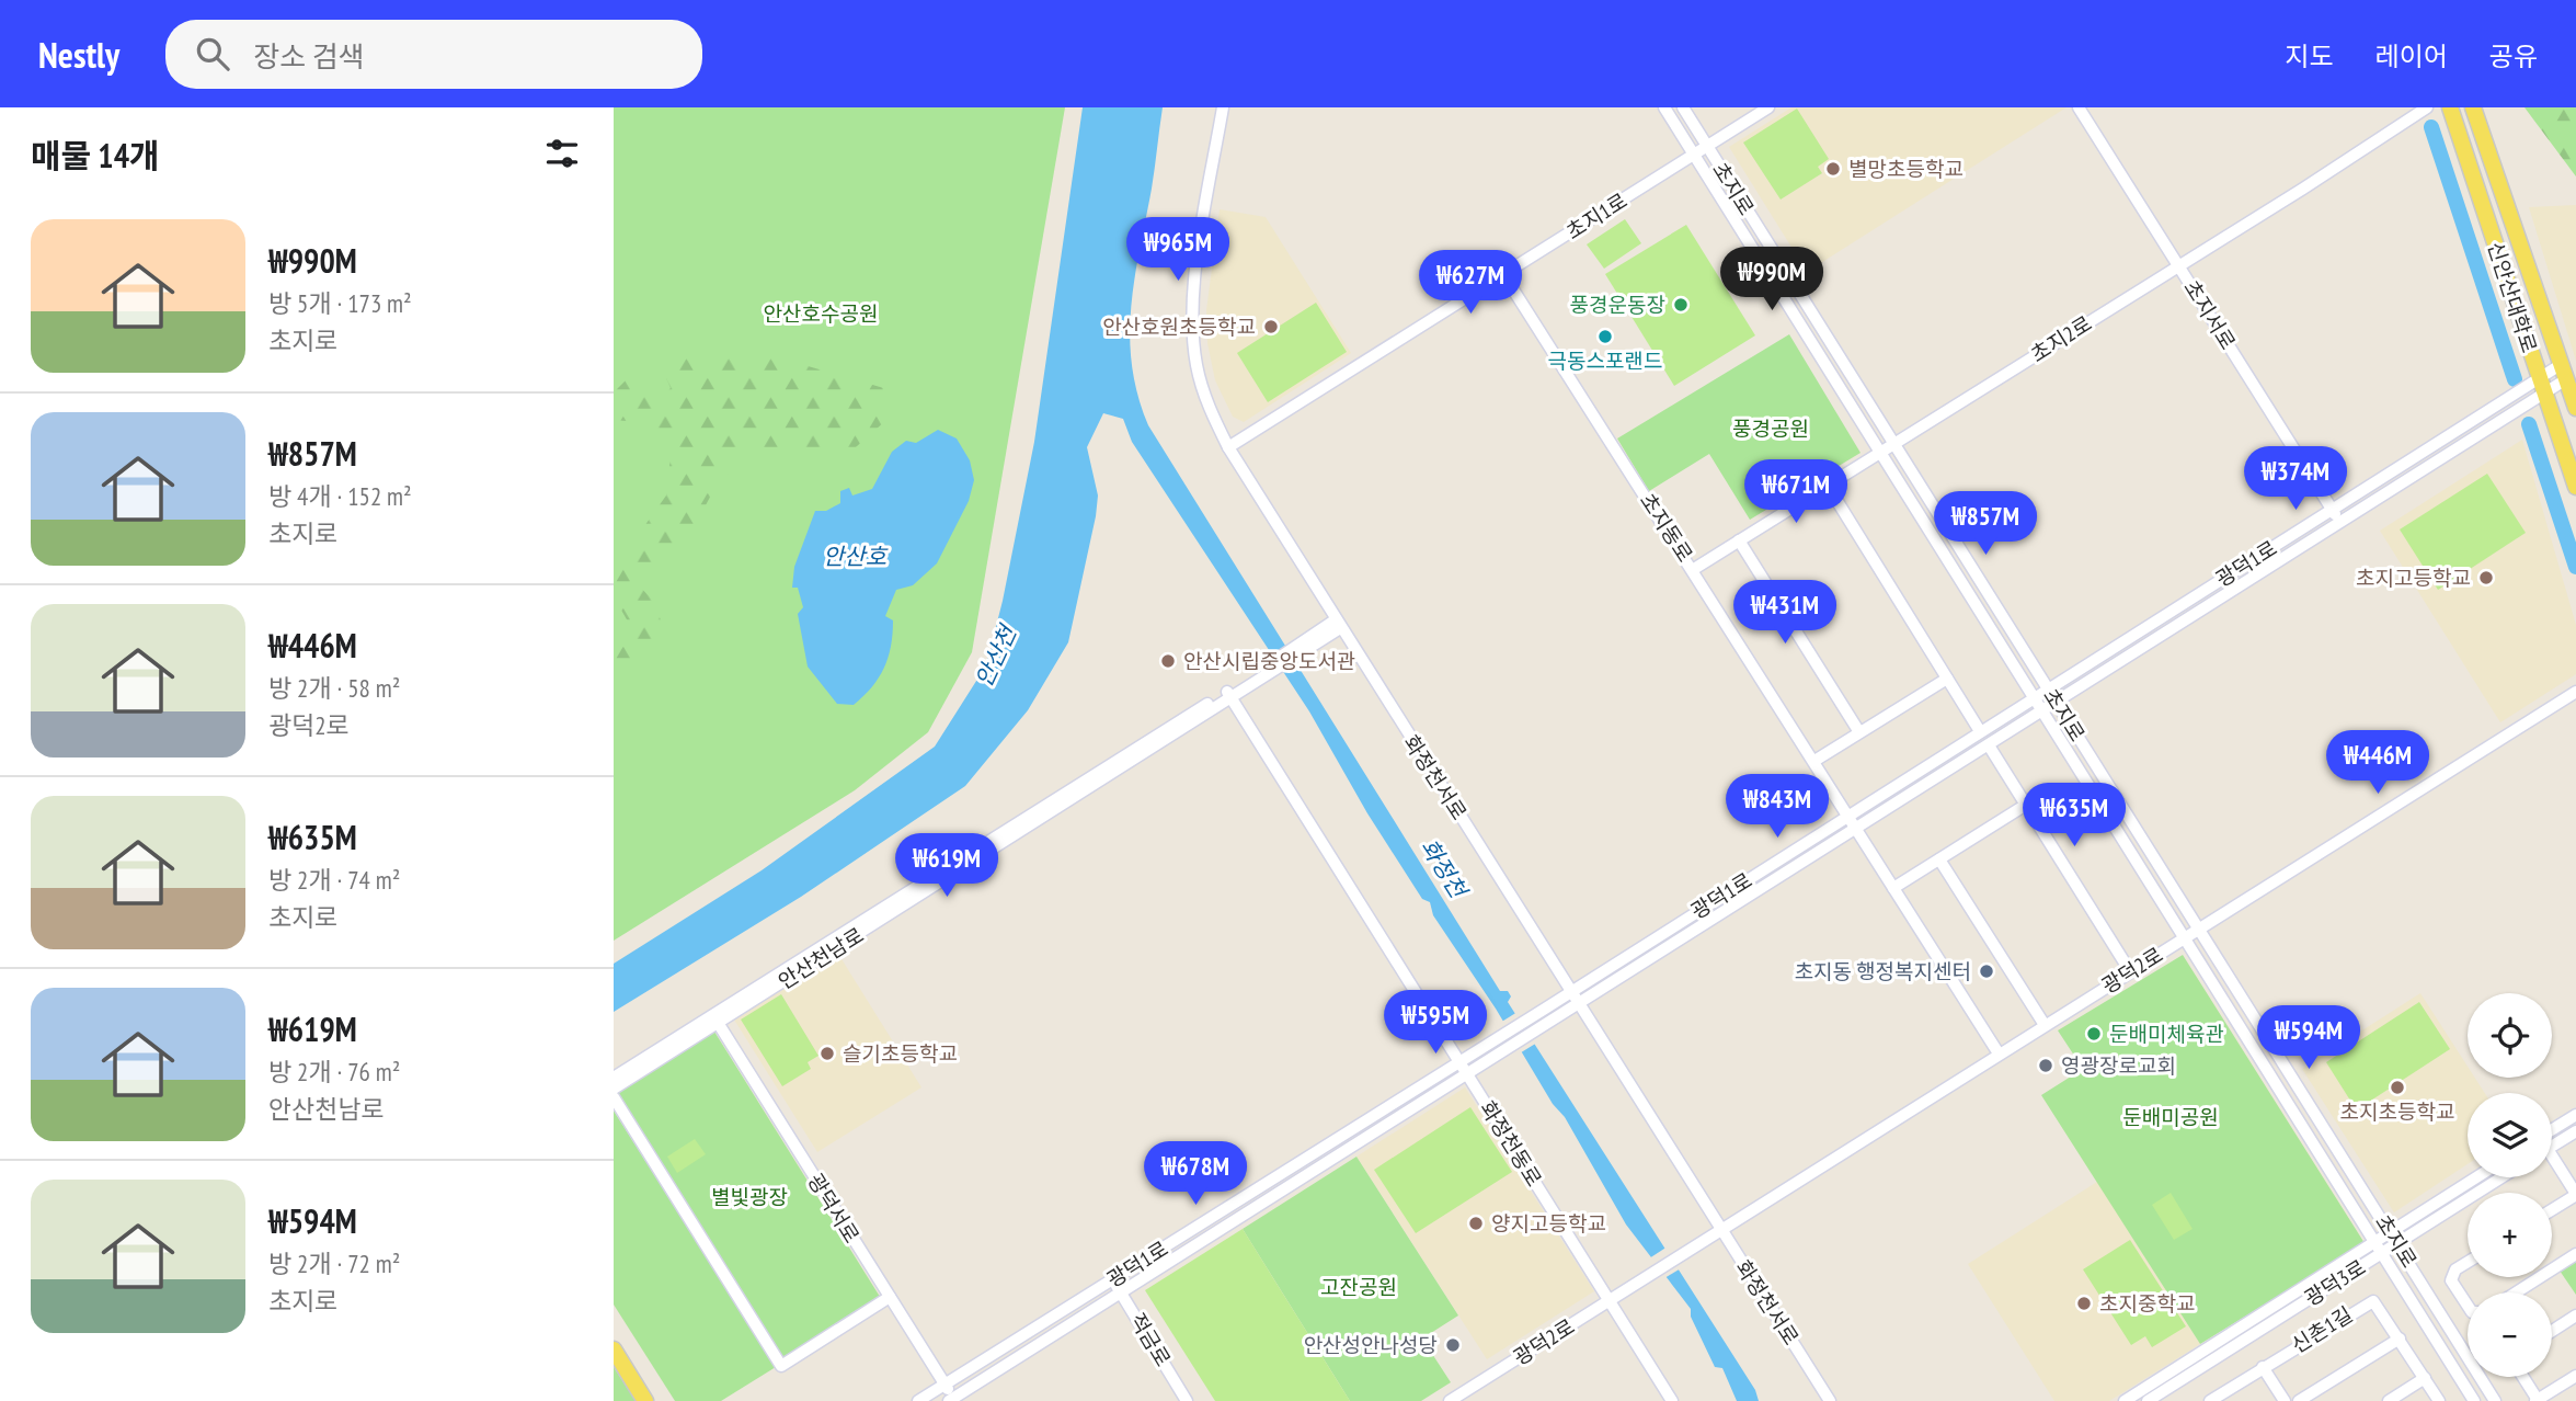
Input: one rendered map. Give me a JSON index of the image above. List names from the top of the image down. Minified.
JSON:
{"streets":{"main road":["신안산대학로"],"street":["초지로","초지1로","초지서로","초지2로","초지동로","광덕1로","화정천서로","안산천남로","광덕2로","화정천동로","광덕서로","광덕3로","신촌1길","적금로"]},"crossings":[["초지로","초지1로"],["초지로","초지2로"],["초지로","광덕1로"],["초지로","광덕2로"],["초지로","광덕3로"],["초지1로","초지동로"],["초지1로","화정천서로"],["신안산대학로","광덕1로"],["초지서로","초지2로"],["초지서로","광덕1로"],["초지2로","초지동로"],["초지동로","광덕1로"],["초지동로","광덕2로"],["광덕1로","화정천서로"],["광덕1로","화정천동로"],["광덕1로","광덕서로"],["광덕1로","적금로"],["화정천서로","안산천남로"],["화정천서로","광덕2로"],["안산천남로","화정천동로"],["안산천남로","광덕서로"],["광덕2로","화정천동로"]],"water":["안산호","안산천","화정천"],"parks":["안산호수공원","풍경공원","둔배미공원","별빛광장","고잔공원"],"places":["별망초등학교","풍경운동장","안산호원초등학교","극동스포랜드","초지고등학교","안산시립중앙도서관","초지동 행정복지센터","둔배미체육관","슬기초등학교","영광장로교회","초지초등학교","양지고등학교","초지중학교","안산성안나성당"],"page":{"header":"Nestly","search":"장소 검색","nav":["지도","레이어","공유"],"heading":"매물 14개","list":[{"name":"₩990M","note":"방 5개 · 173 m² · 초지로"},{"name":"₩857M","note":"방 4개 · 152 m² · 초지로"},{"name":"₩446M","note":"방 2개 · 58 m² · 광덕2로"},{"name":"₩635M","note":"방 2개 · 74 m² · 초지로"},{"name":"₩619M","note":"방 2개 · 76 m² · 안산천남로"},{"name":"₩594M","note":"방 2개 · 72 m² · 초지로"}],"price":["₩965M","₩990M","₩627M","₩374M","₩671M","₩857M","₩431M","₩446M","₩843M","₩635M","₩619M","₩595M","₩594M","₩678M"],"map_buttons":["+","−"]}}
